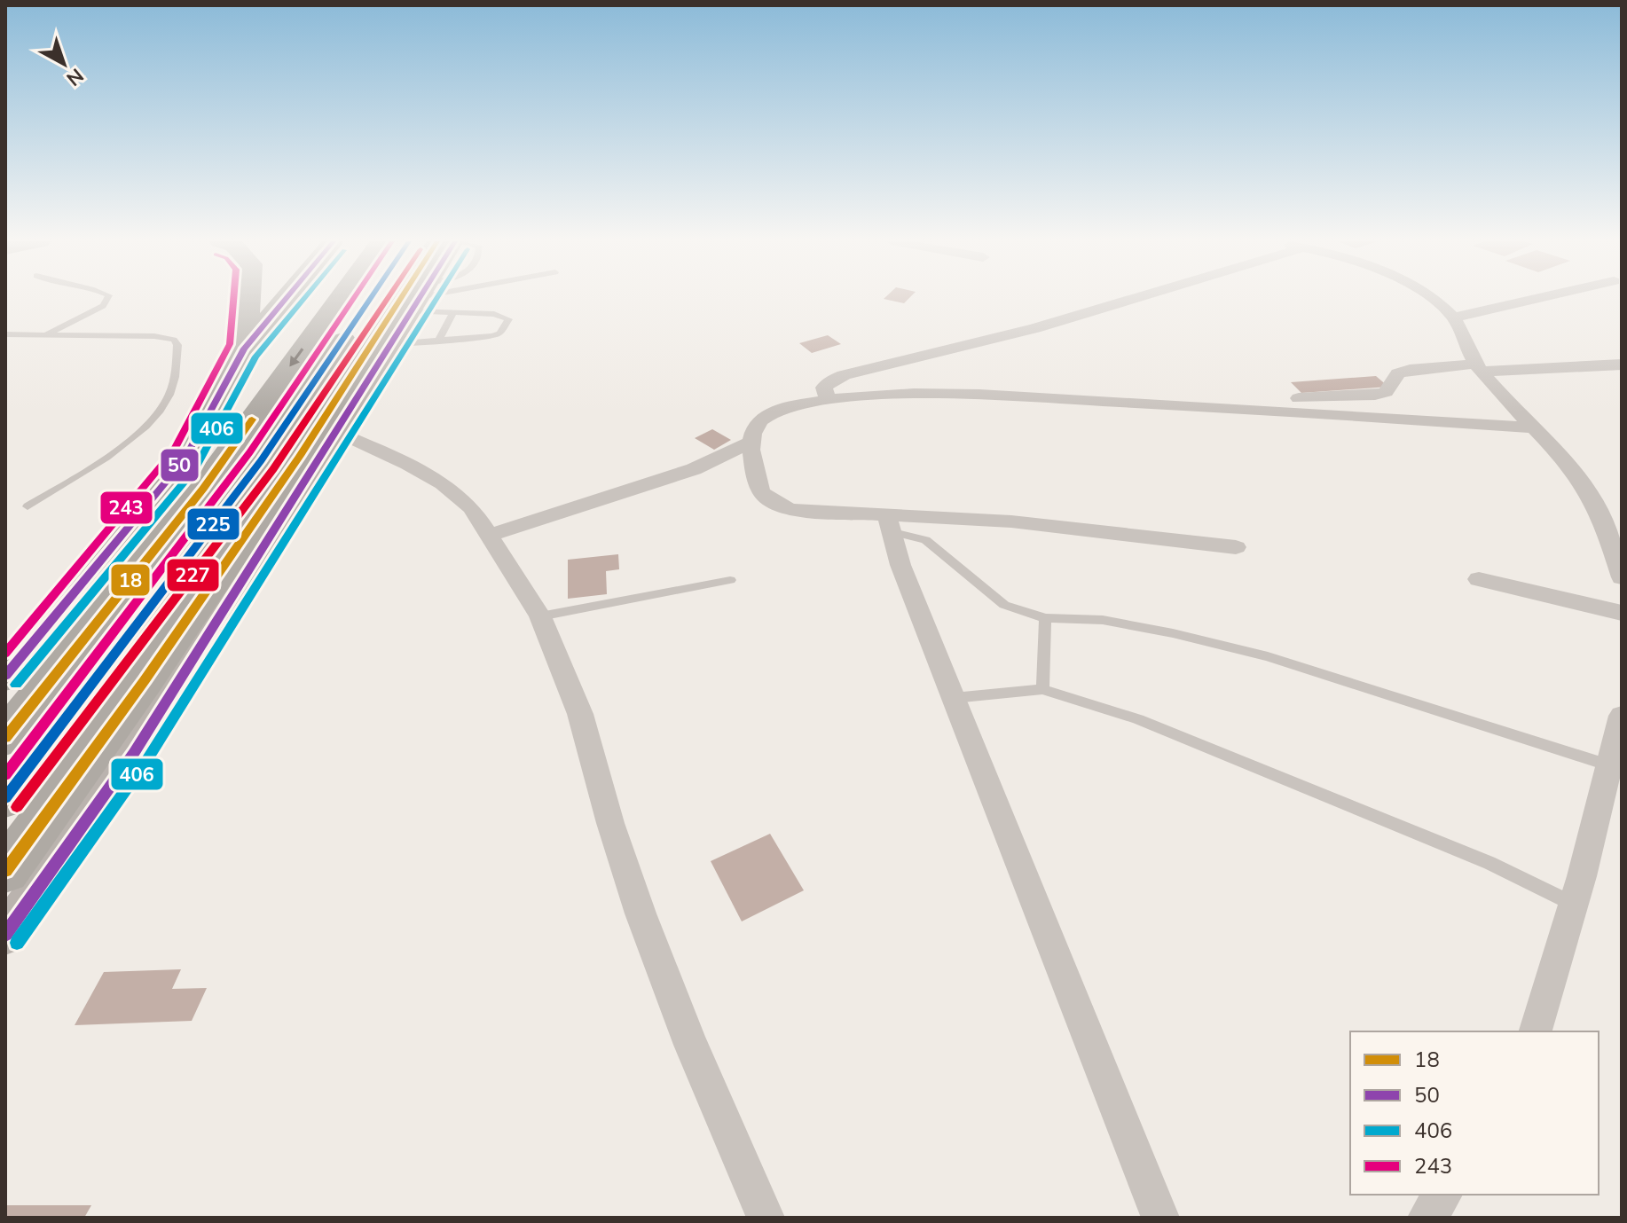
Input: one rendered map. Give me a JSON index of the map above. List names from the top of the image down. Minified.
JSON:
{"lines":["transit line 18","transit line 50","transit line 406","transit line 243","transit line 225","transit line 227"],"legend":["18","50","406","243"],"north":"bottom right"}
